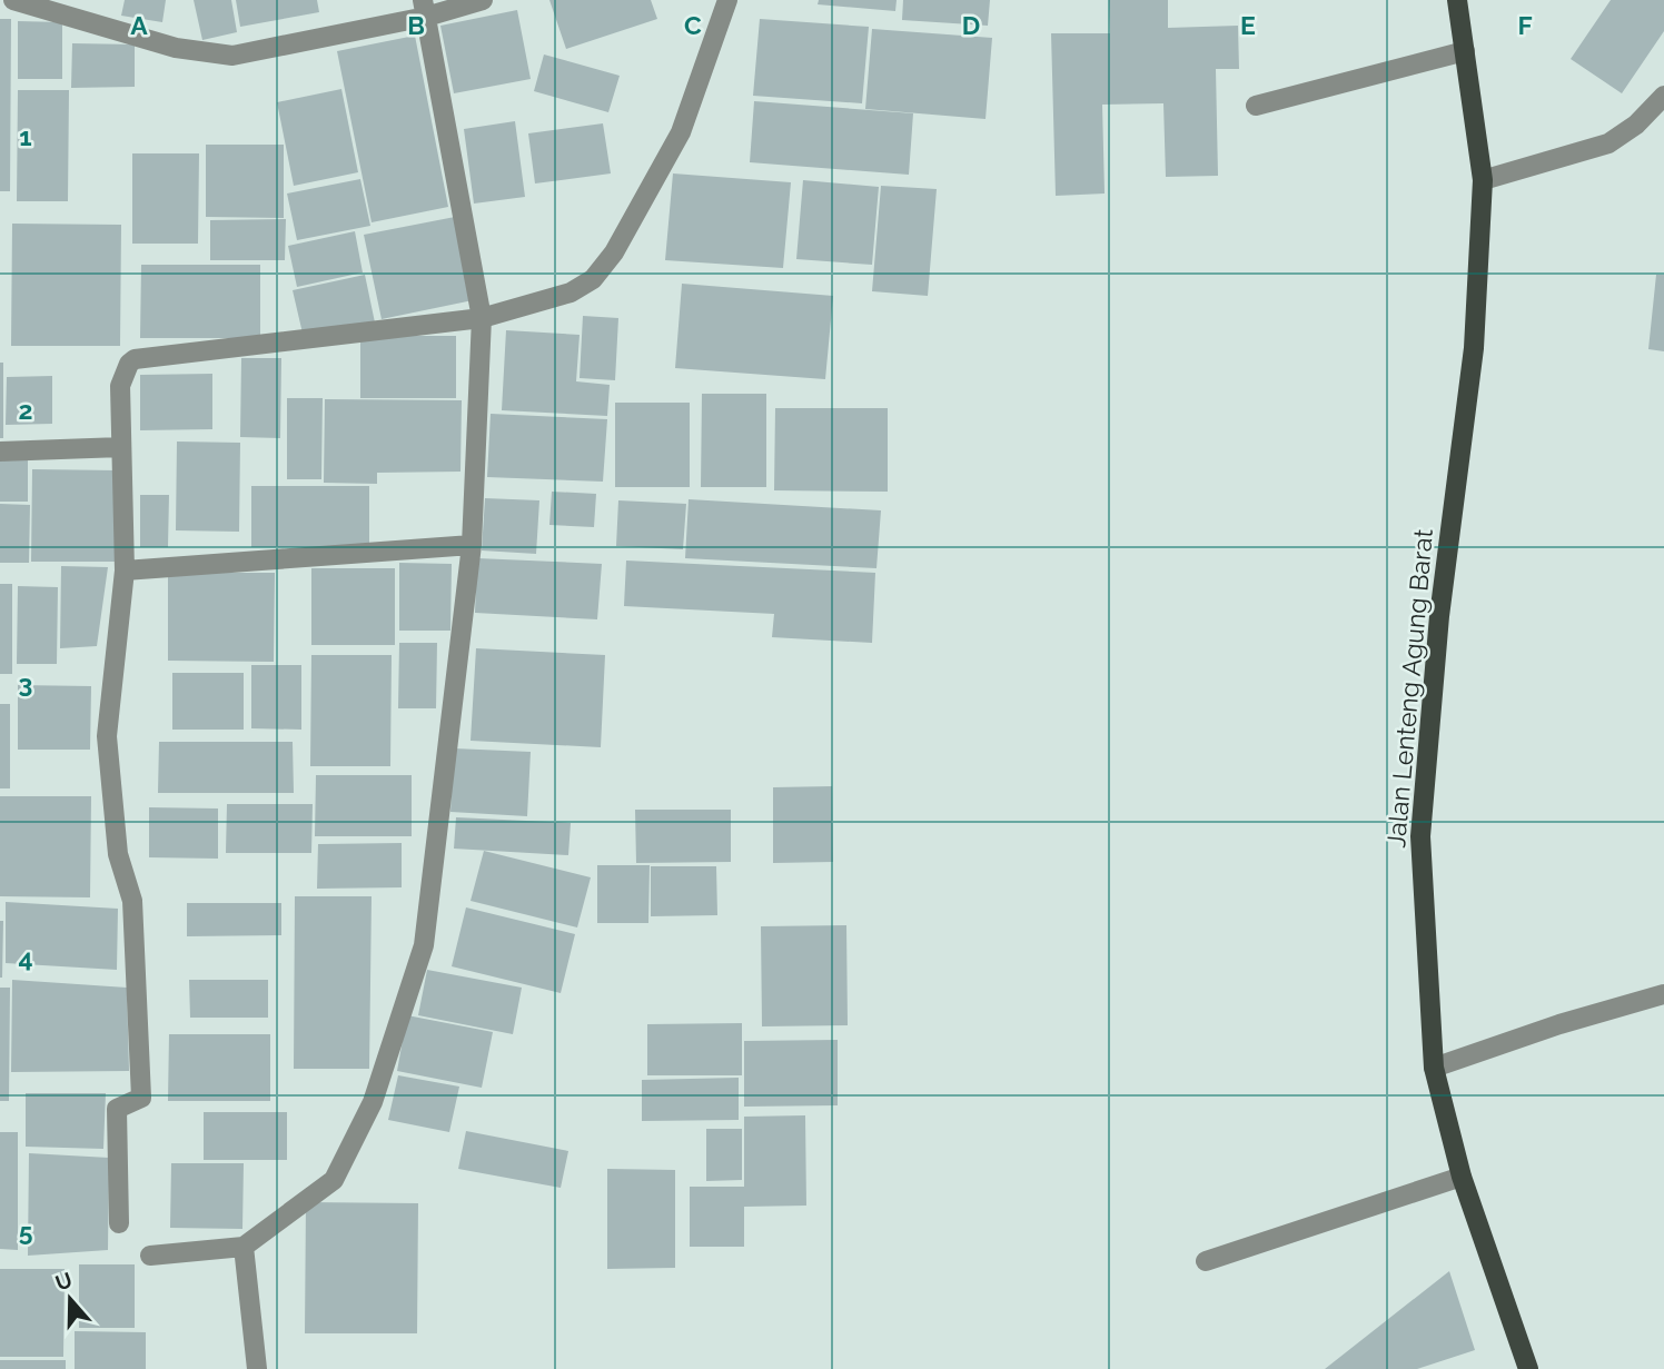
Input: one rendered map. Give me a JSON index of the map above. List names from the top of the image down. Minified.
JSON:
{"streets":{"main road":["Jalan Lenteng Agung Barat"]},"north":"top","grid":{"columns":["A","B","C","D","E","F"],"rows":["1","2","3","4","5"]}}
